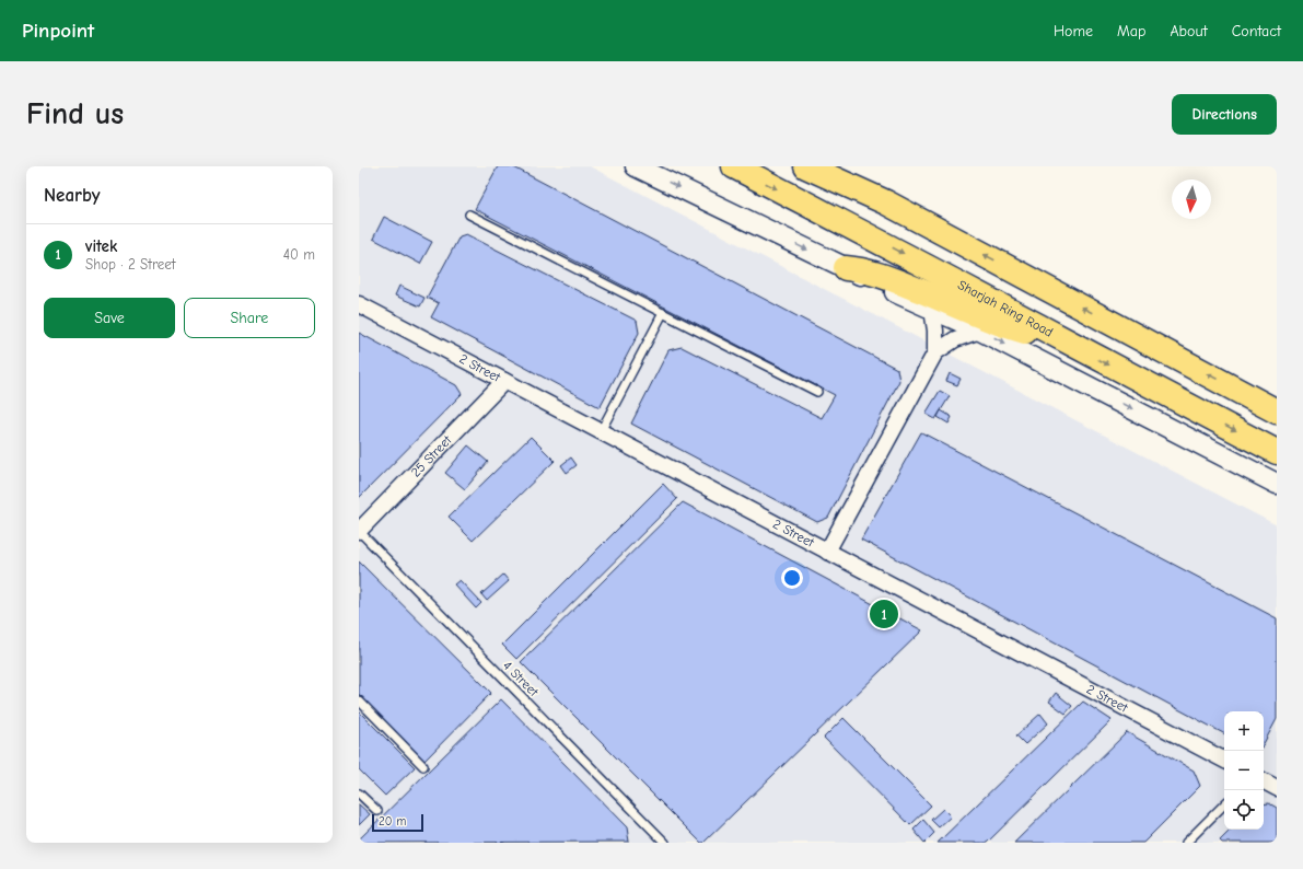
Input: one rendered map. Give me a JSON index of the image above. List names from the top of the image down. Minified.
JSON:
{"streets":{"highway":["Sharjah Ring Road"],"street":["2 Street","25 Street"],"lane":["4 Street"]},"crossings":[["2 Street","25 Street"],["25 Street","4 Street"]],"scale_bar":"20 m","north":"bottom","page":{"header":"Pinpoint","nav":["Home","Map","About","Contact"],"buttons":["Directions",["Save","Share"]],"title":"Find us","heading":"Nearby","list":[{"mark":"1","name":"vitek","note":"Shop · 2 Street","value":"40 m"}],"pins":"1","map_buttons":["+","−"],"scale":"20 m"}}
